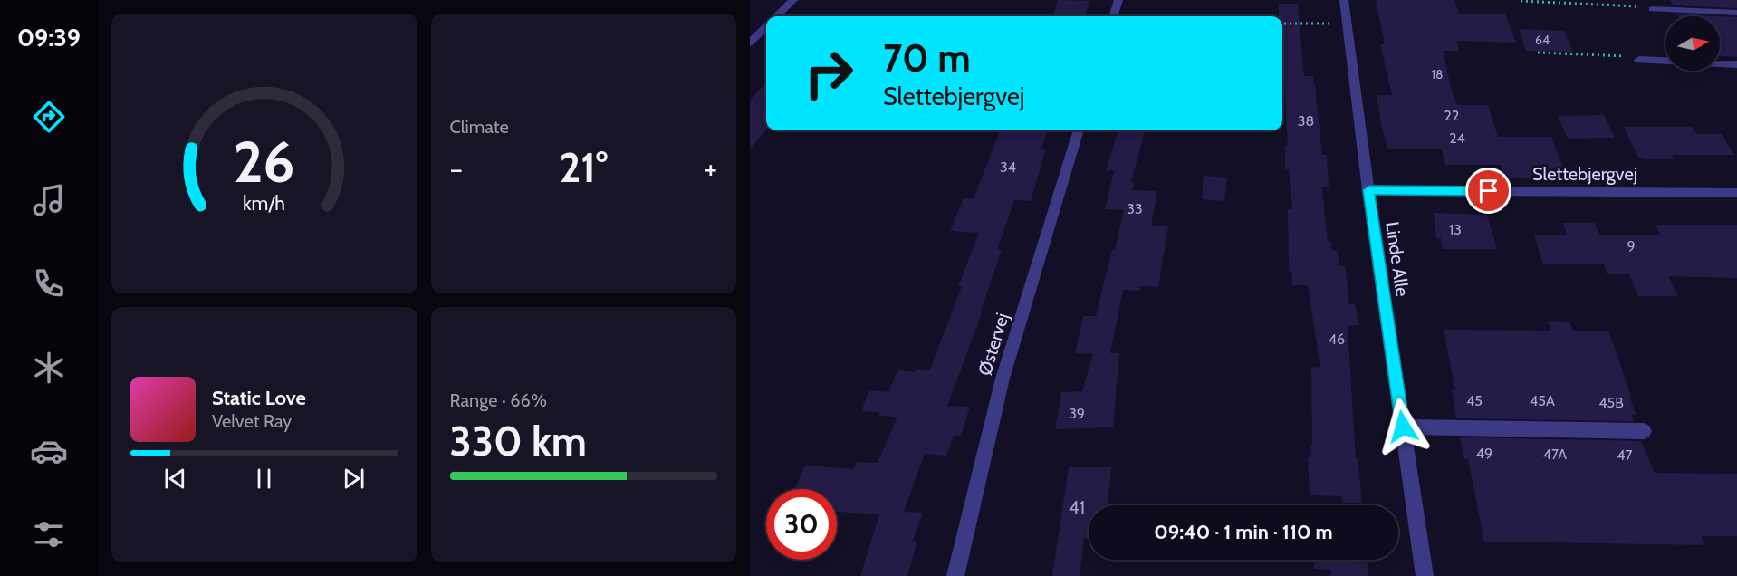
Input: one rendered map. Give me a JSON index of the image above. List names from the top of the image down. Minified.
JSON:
{"streets":{"street":["Slettebjergvej","Linde Alle","Østervej"]},"crossings":[["Slettebjergvej","Linde Alle"]],"house_numbers":["64","18","22","38","24","34","33","13","9","46","45","45A","45B","39","49","47A","47","41"],"north":"right","page":{"tabs":"09:39","tile":["Climate",["Range · 66%","330 km"]],"turn":["70 m","Slettebjergvej"],"heat":["−","21°","+"],"song":["Static Love","Velvet Ray"],"limit":"30","trip":"09:40 · 1 min · 110 m","gauge":["26","km/h"]}}
